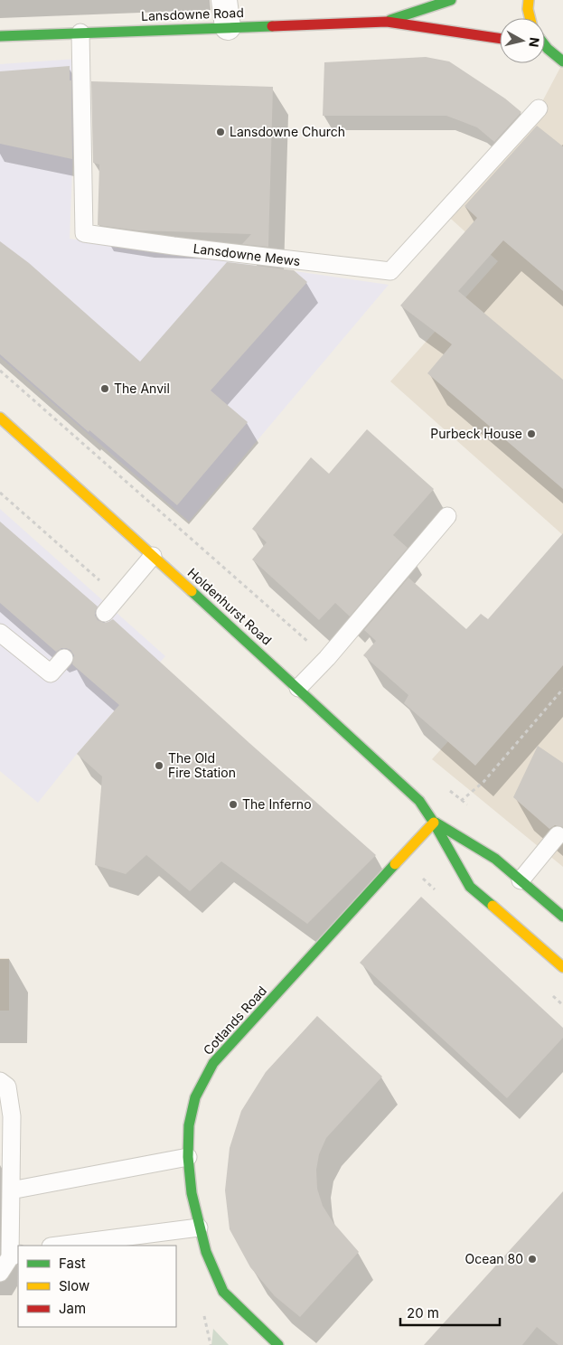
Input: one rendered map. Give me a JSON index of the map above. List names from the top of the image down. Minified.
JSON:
{"streets":{"main road":["Lansdowne Road","Holdenhurst Road","Cotlands Road"],"lane":["Lansdowne Mews"]},"crossings":[["Lansdowne Road","Lansdowne Mews"],["Holdenhurst Road","Cotlands Road"]],"places":["Lansdowne Church","The Anvil","Purbeck House","The Old Fire Station","The Inferno","Ocean 80"],"legend":["Fast","Slow","Jam"],"scale_bar":"20 m","north":"right"}
